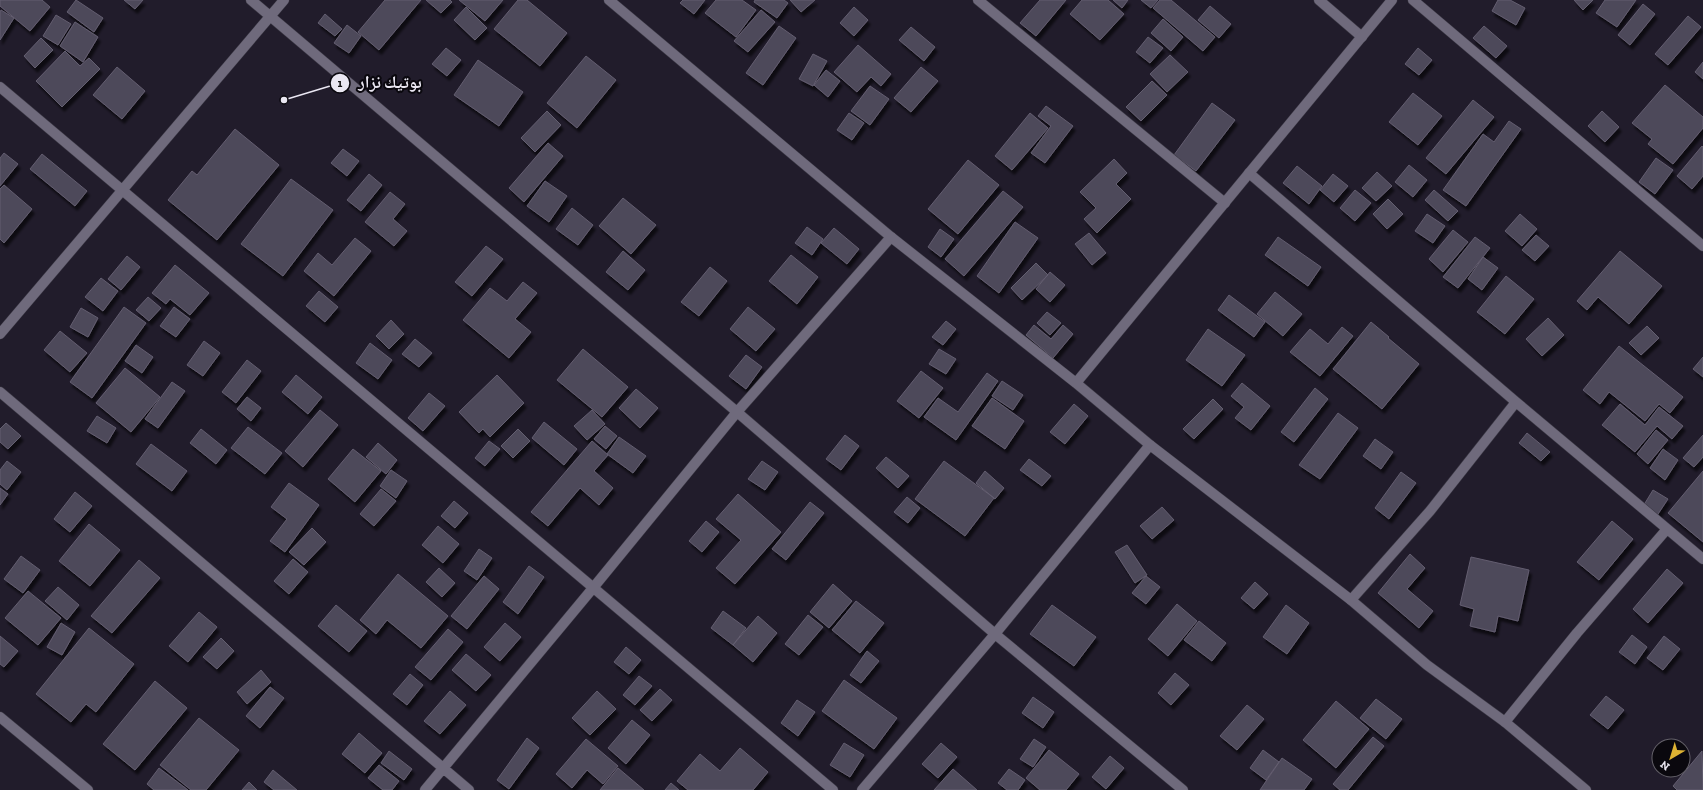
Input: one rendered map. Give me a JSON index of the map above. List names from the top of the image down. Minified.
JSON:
{"places":["بوتيك نزار"],"north":"bottom left"}
